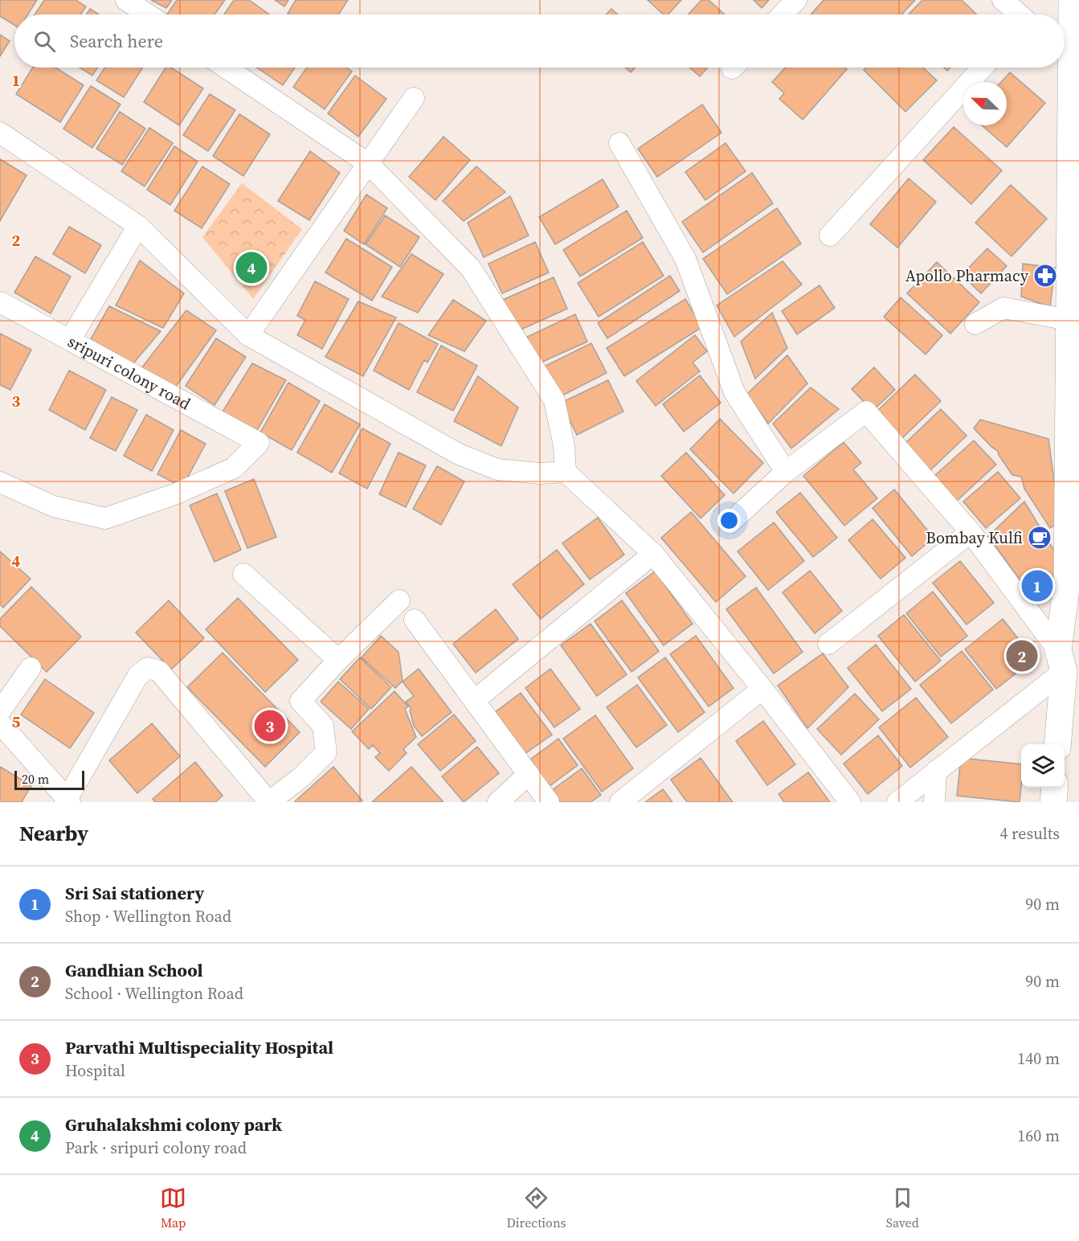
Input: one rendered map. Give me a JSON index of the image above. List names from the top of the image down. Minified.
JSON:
{"streets":{"street":["sripuri colony road"]},"places":{"pharmacy":["Apollo Pharmacy"],"cafe":["Bombay Kulfi"]},"scale_bar":"20 m","north":"top left","page":{"search":"Search here","pins":["4","1","2","3"],"scale":"20 m","heading":["Nearby","4 results"],"list":[{"mark":"1","name":"Sri Sai stationery","note":"Shop · Wellington Road","value":"90 m"},{"mark":"2","name":"Gandhian School","note":"School · Wellington Road","value":"90 m"},{"mark":"3","name":"Parvathi Multispeciality Hospital","note":"Hospital","value":"140 m"},{"mark":"4","name":"Gruhalakshmi colony park","note":"Park · sripuri colony road","value":"160 m"}],"nav":["Map","Directions","Saved"]},"grid":{"rows":["1","2","3","4","5"]}}
